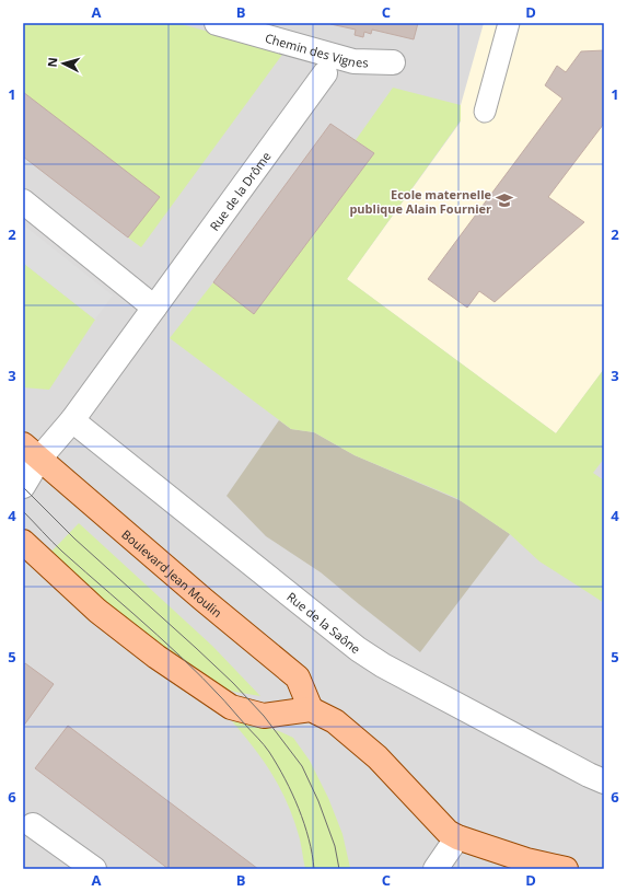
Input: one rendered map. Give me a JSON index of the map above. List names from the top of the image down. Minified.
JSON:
{"streets":{"main road":["Boulevard Jean Moulin"],"street":["Chemin des Vignes","Rue de la Drôme","Rue de la Saône"]},"crossings":[["Rue de la Drôme","Boulevard Jean Moulin"],["Rue de la Drôme","Rue de la Saône"]],"places":{"school or university":["Ecole maternelle publique Alain Fournier"]},"north":"left","grid":{"columns":["A","B","C","D"],"rows":["1","2","3","4","5","6"]}}
